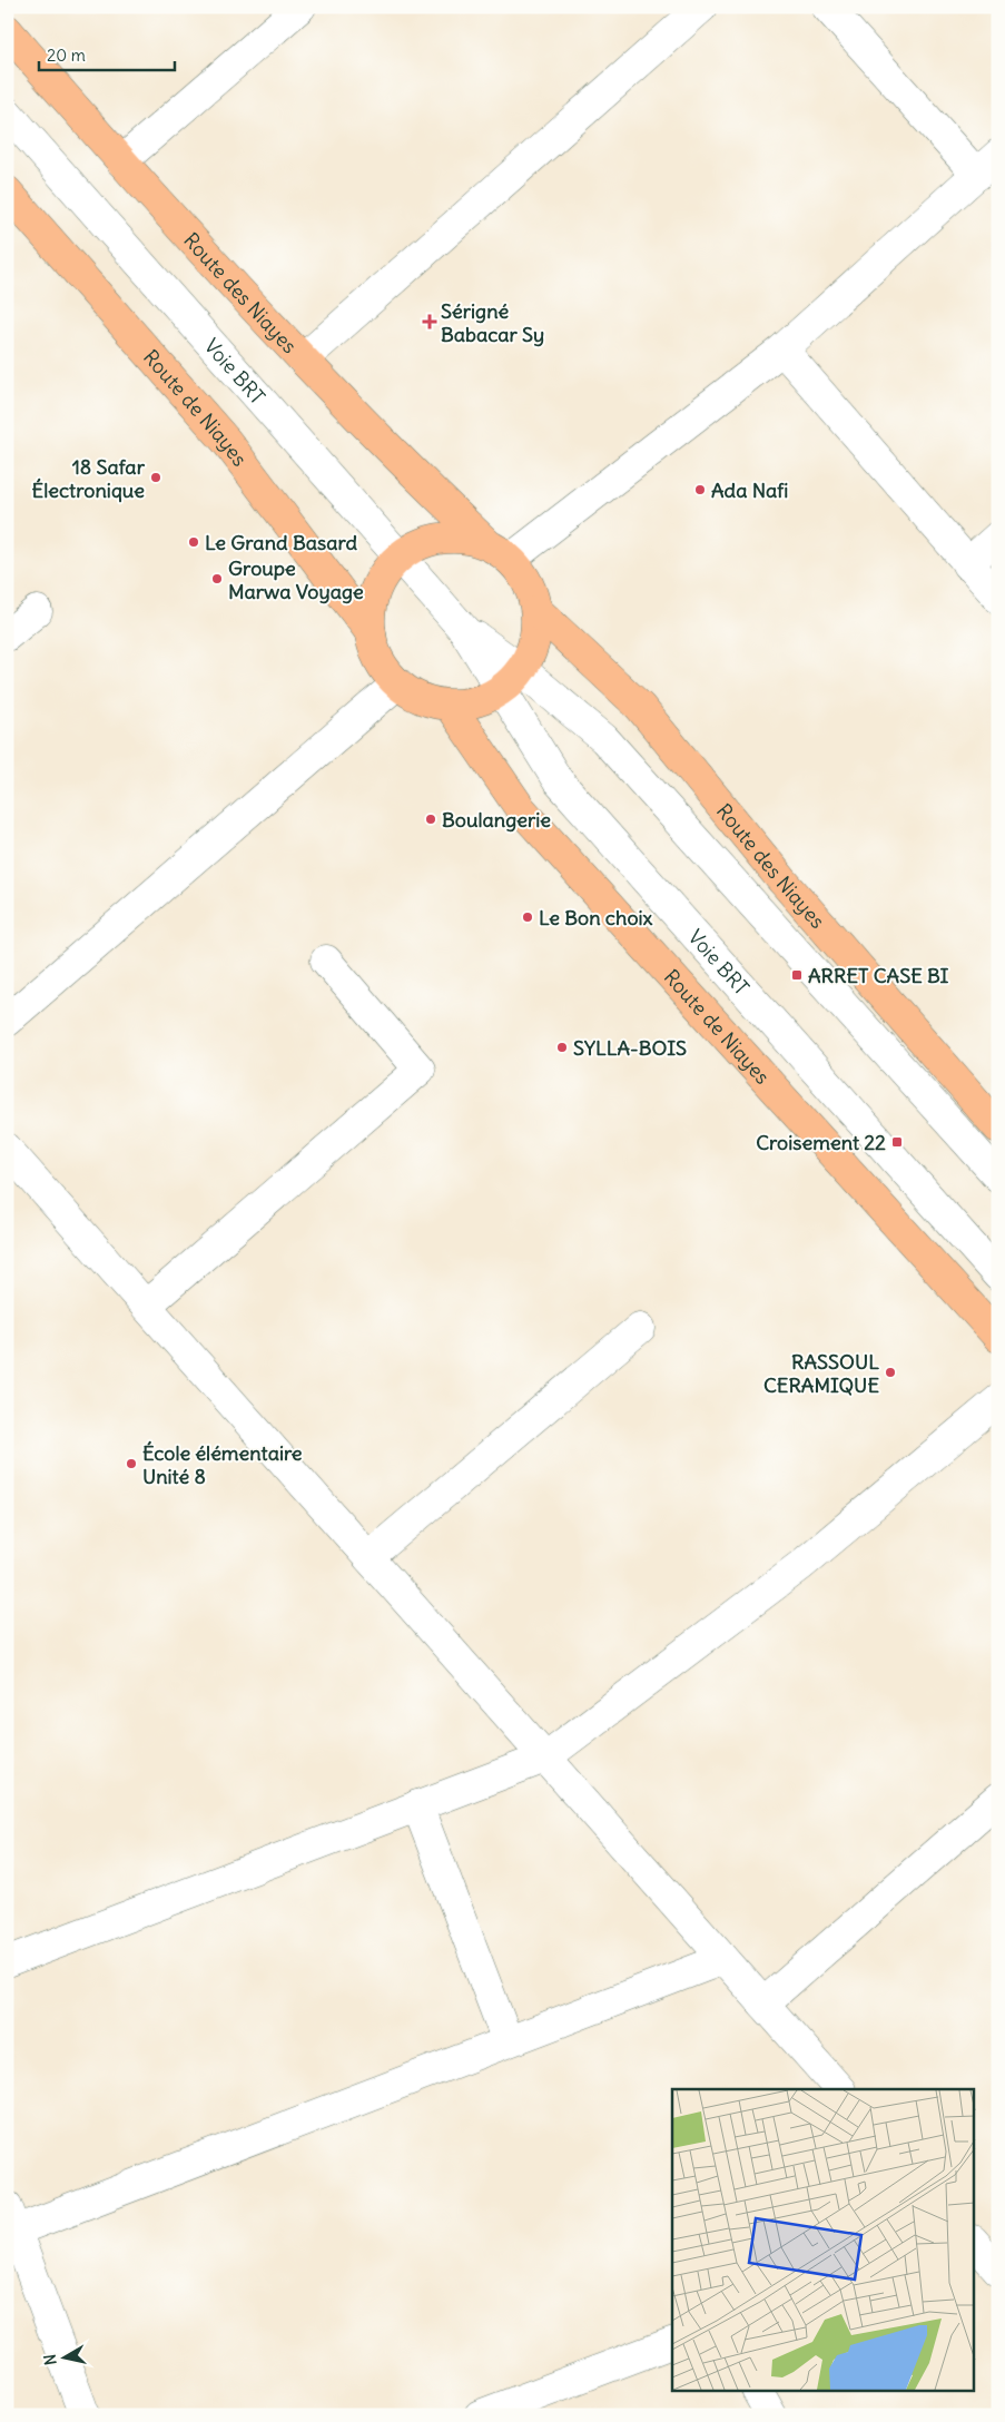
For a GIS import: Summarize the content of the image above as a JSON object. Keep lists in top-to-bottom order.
{
  "streets": {
    "main road": ["Route des Niayes", "Route de Niayes"],
    "street": ["Voie BRT"]
  },
  "crossings": [
    ["Voie BRT", "Route de Niayes"]
  ],
  "places": {
    "health": ["Sérigné Babacar Sy"],
    "other": [
      "18 Safar Électronique",
      "Ada Nafi",
      "Le Grand Basard",
      "Groupe Marwa Voyage",
      "Boulangerie",
      "Le Bon choix",
      "SYLLA-BOIS",
      "RASSOUL CERAMIQUE",
      "École élémentaire Unité 8"
    ],
    "transit": ["ARRET CASE BI", "Croisement 22"]
  },
  "scale_bar": "20 m",
  "north": "left"
}
